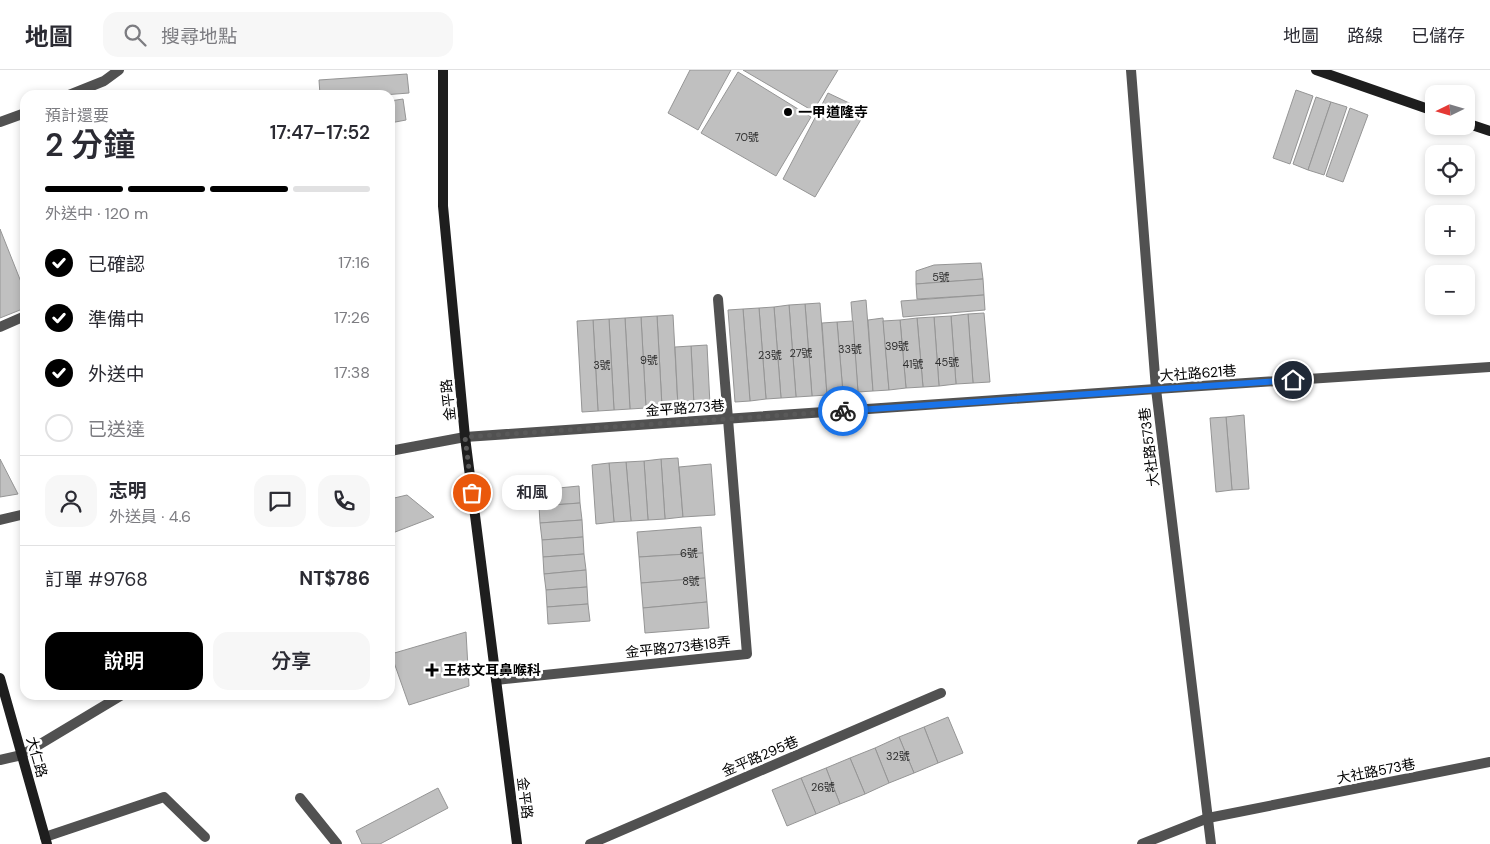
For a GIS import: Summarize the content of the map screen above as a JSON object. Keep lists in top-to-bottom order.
{
  "streets": {
    "street": [
      "大社路621巷",
      "金平路",
      "金平路273巷",
      "大社路573巷",
      "金平路273巷18弄",
      "金平路295巷",
      "大仁路"
    ]
  },
  "crossings": [
    ["大社路621巷", "金平路273巷"],
    ["大社路621巷", "大社路573巷"],
    ["金平路", "金平路273巷"],
    ["金平路", "金平路273巷18弄"],
    ["金平路273巷", "金平路273巷18弄"]
  ],
  "places": {
    "other": ["一甲道隆寺", "和風"],
    "health": ["王枝文耳鼻喉科"]
  },
  "house_numbers": [
    "70號",
    "5號",
    "39號",
    "33號",
    "27號",
    "23號",
    "9號",
    "45號",
    "41號",
    "3號",
    "6號",
    "8號",
    "32號",
    "26號"
  ],
  "north": "left",
  "page": {
    "header": "地圖",
    "search": "搜尋地點",
    "nav": ["地圖", "路線", "已儲存"],
    "map_buttons": ["+", "−"],
    "heading": ["2 分鐘", "預計還要", "17:47–17:52"],
    "panel": [
      "志明",
      "外送員 · 4.6",
      "訂單 #9768",
      "NT$786"
    ],
    "bar": "外送中 · 120 m",
    "list": [
      ["已確認", "17:16"],
      ["準備中", "17:26"],
      ["外送中", "17:38"],
      "已送達"
    ],
    "bubble": "和風",
    "buttons": ["說明", "分享"]
  }
}
